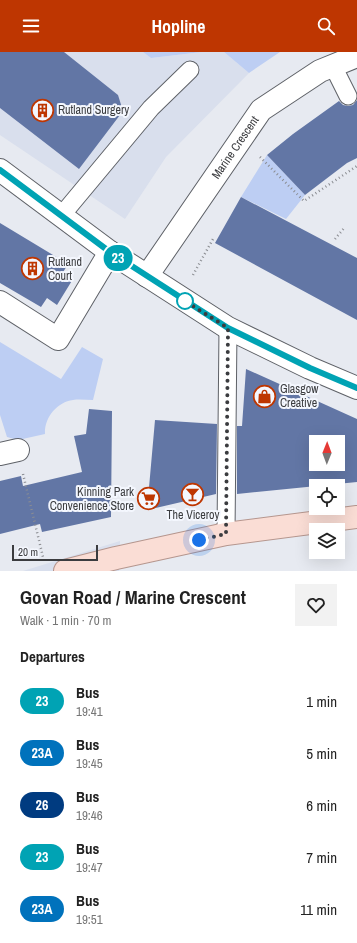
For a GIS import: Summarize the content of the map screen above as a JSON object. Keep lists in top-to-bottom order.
{
  "streets": {
    "street": ["Marine Crescent"]
  },
  "places": {
    "building": ["Rutland Surgery", "Rutland Court"],
    "shop": ["Glasgow Creative"],
    "bar": ["The Viceroy"],
    "supermarket": ["Kinning Park Convenience Store"]
  },
  "lines": ["bus line 23"],
  "scale_bar": "20 m",
  "north": "top",
  "page": {
    "header": "Hopline",
    "on_map": "23",
    "scale": "20 m",
    "heading": [
      ["Govan Road / Marine Crescent", "Walk · 1 min · 70 m"],
      "Departures"
    ],
    "list": [
      {
        "mark": "23",
        "name": "Bus",
        "note": "19:41",
        "value": "1 min"
      },
      {
        "mark": "23A",
        "name": "Bus",
        "note": "19:45",
        "value": "5 min"
      },
      {
        "mark": "26",
        "name": "Bus",
        "note": "19:46",
        "value": "6 min"
      },
      {
        "mark": "23",
        "name": "Bus",
        "note": "19:47",
        "value": "7 min"
      },
      {
        "mark": "23A",
        "name": "Bus",
        "note": "19:51",
        "value": "11 min"
      }
    ]
  }
}
